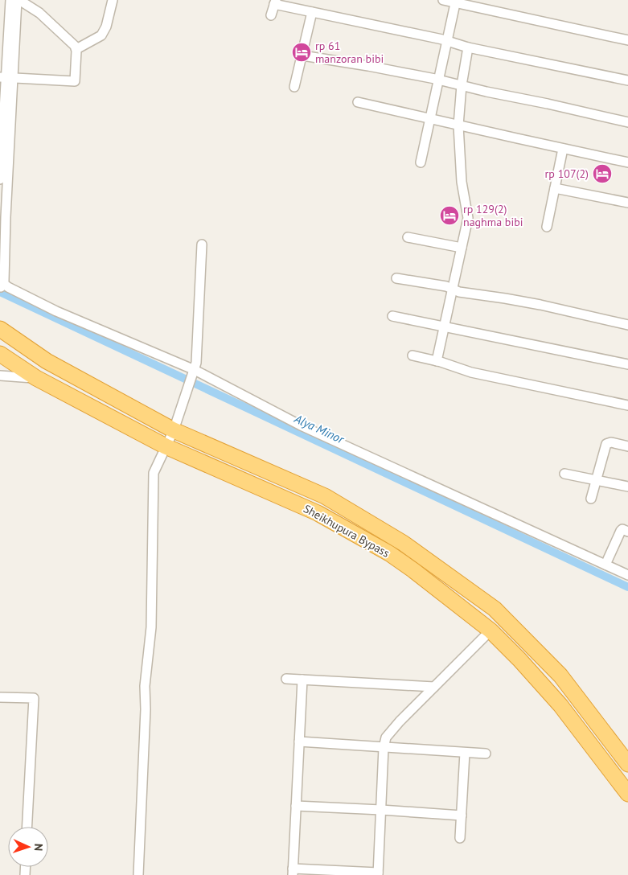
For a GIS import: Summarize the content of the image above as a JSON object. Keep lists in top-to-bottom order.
{
  "streets": {
    "highway": ["Sheikhupura Bypass"]
  },
  "water": ["Alya Minor"],
  "places": {
    "hotel": ["rp 61 manzoran bibi", "rp 107(2)", "rp 129(2) naghma bibi"]
  },
  "north": "right"
}
